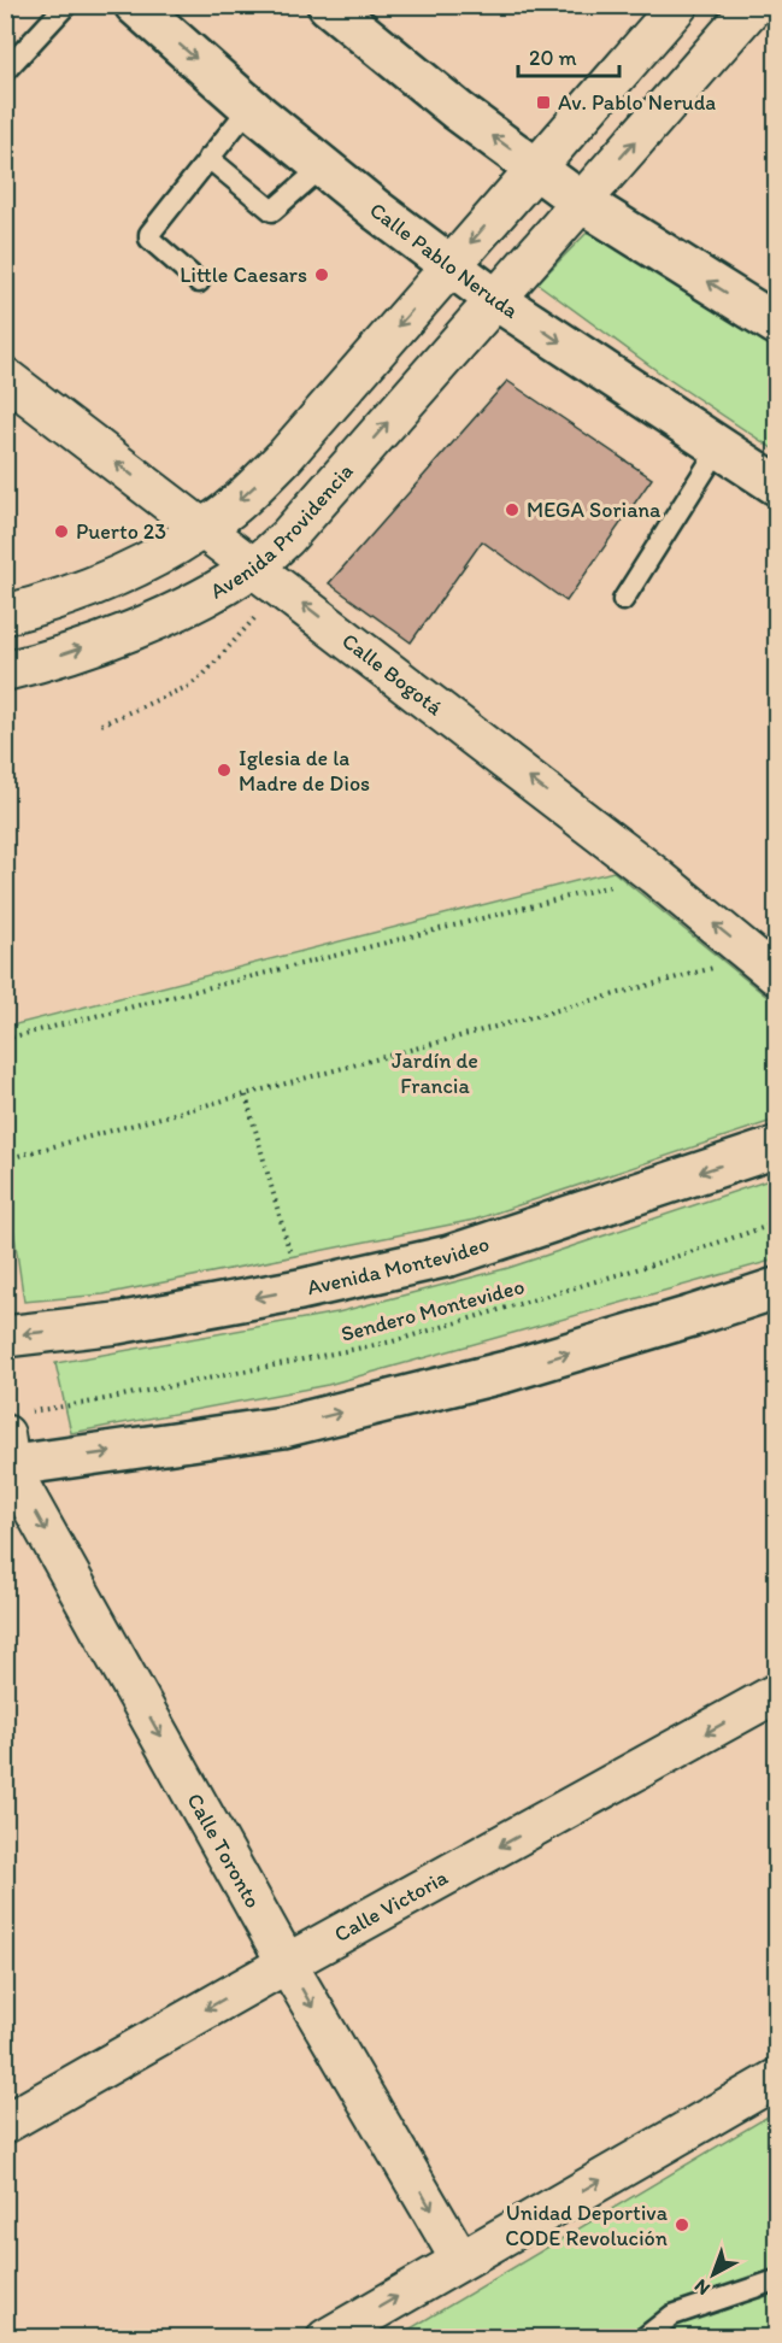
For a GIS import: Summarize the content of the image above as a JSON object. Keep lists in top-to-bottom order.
{
  "streets": {
    "street": [
      "Calle Pablo Neruda",
      "Avenida Providencia",
      "Calle Bogotá",
      "Avenida Montevideo",
      "Calle Toronto",
      "Calle Victoria"
    ],
    "path": ["Sendero Montevideo"]
  },
  "crossings": [
    ["Calle Pablo Neruda", "Avenida Providencia"],
    ["Avenida Providencia", "Calle Bogotá"],
    ["Sendero Montevideo", "Calle Toronto"],
    ["Calle Toronto", "Calle Victoria"]
  ],
  "one_way": ["Calle Bogotá", "Calle Toronto", "Calle Victoria"],
  "parks": ["Jardín de Francia"],
  "places": {
    "transit": ["Av. Pablo Neruda"],
    "other": [
      "Little Caesars",
      "MEGA Soriana",
      "Puerto 23",
      "Iglesia de la Madre de Dios",
      "Unidad Deportiva CODE Revolución"
    ]
  },
  "scale_bar": "20 m",
  "north": "bottom left"
}
